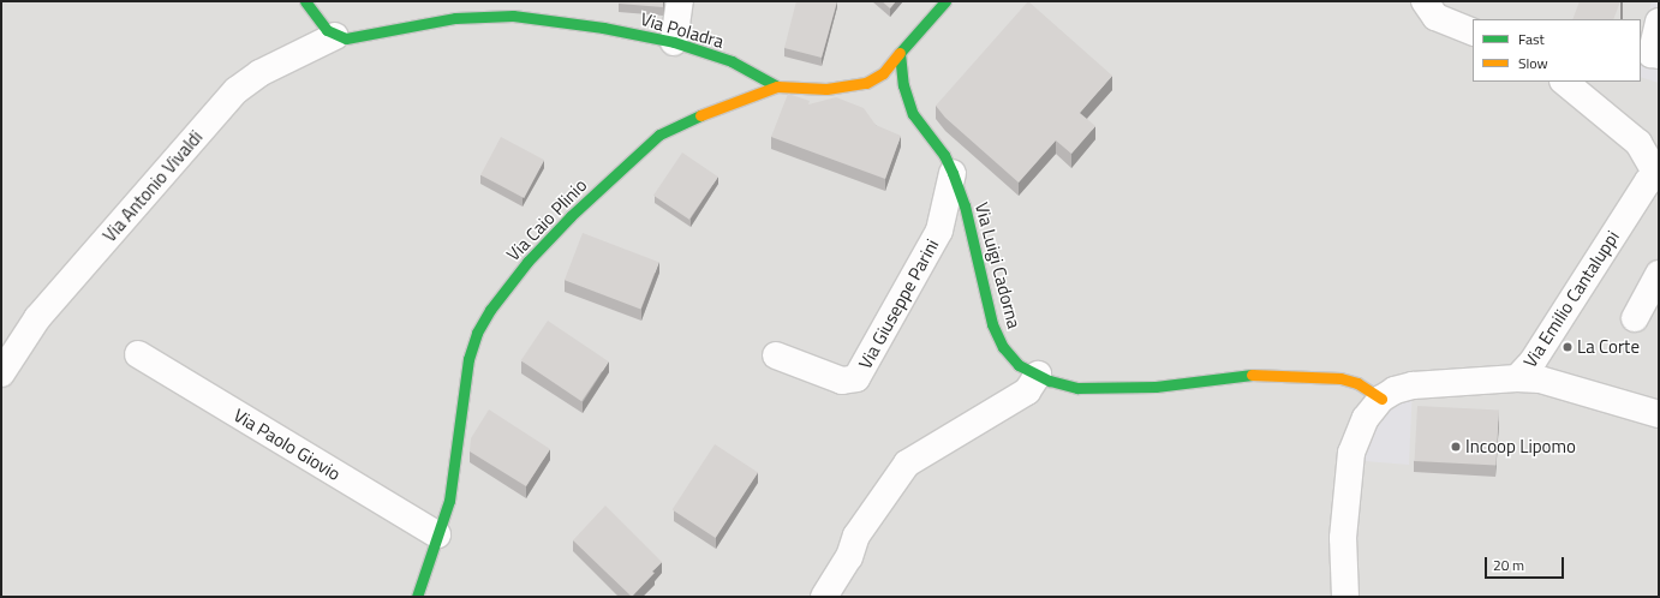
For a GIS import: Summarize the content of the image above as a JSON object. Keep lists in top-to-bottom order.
{
  "streets": {
    "street": [
      "Via Poladra",
      "Via Antonio Vivaldi",
      "Via Caio Plinio",
      "Via Luigi Cadorna",
      "Via Emilio Cantaluppi",
      "Via Giuseppe Parini",
      "Via Paolo Giovio"
    ]
  },
  "crossings": [
    ["Via Poladra", "Via Antonio Vivaldi"],
    ["Via Poladra", "Via Caio Plinio"],
    ["Via Caio Plinio", "Via Luigi Cadorna"],
    ["Via Caio Plinio", "Via Paolo Giovio"],
    ["Via Luigi Cadorna", "Via Emilio Cantaluppi"],
    ["Via Luigi Cadorna", "Via Giuseppe Parini"]
  ],
  "places": ["La Corte", "Incoop Lipomo"],
  "legend": ["Fast", "Slow"],
  "scale_bar": "20 m"
}
